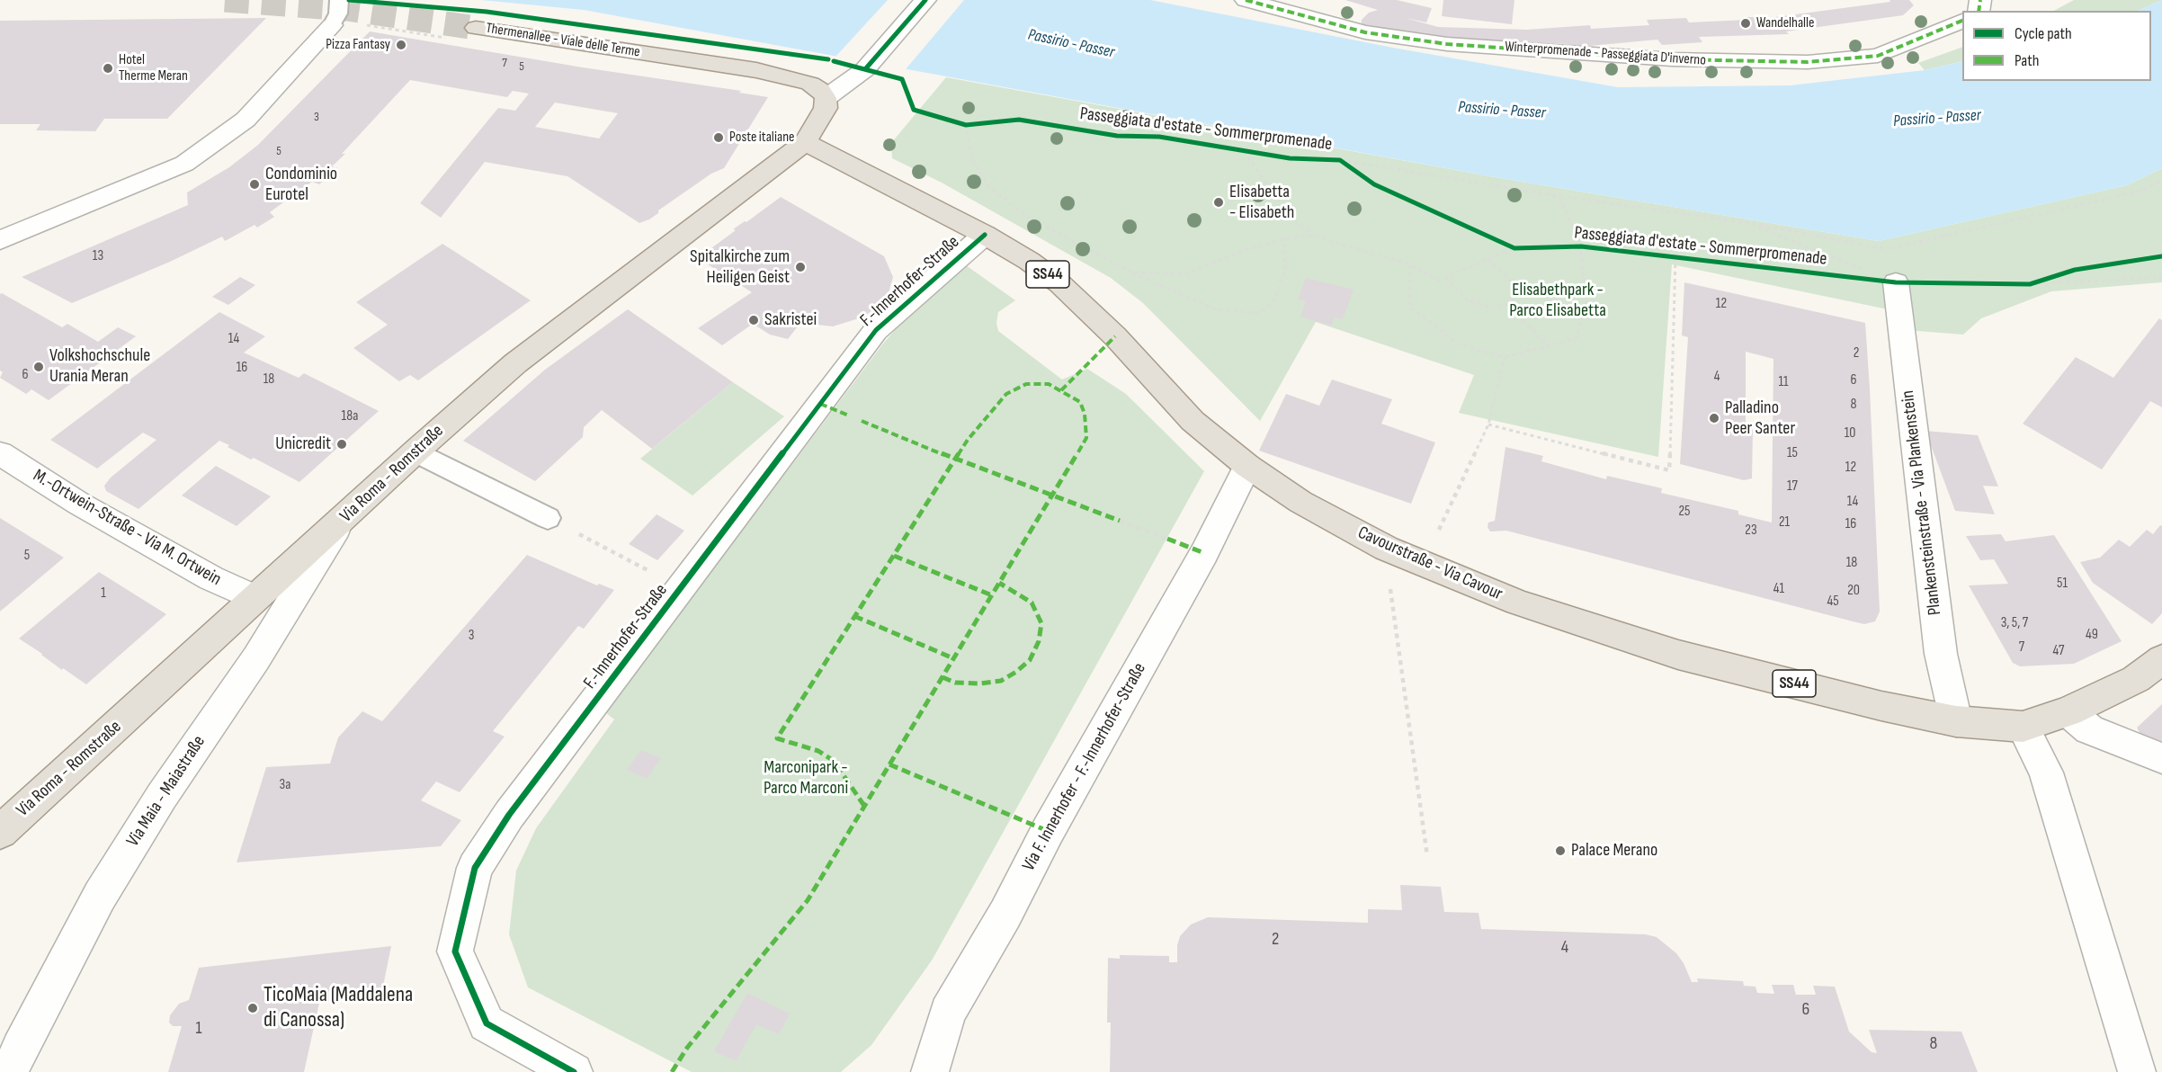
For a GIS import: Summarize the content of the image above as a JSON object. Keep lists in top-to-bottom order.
{
  "streets": {
    "main road": [
      "Thermenallee - Viale delle Terme",
      "SS44",
      "Via Roma - Romstraße",
      "Cavourstraße - Via Cavour"
    ],
    "street": [
      "Winterpromenade - Passeggiata D'inverno",
      "F.-Innerhofer-Straße",
      "Plankensteinstraße - Via Plankenstein",
      "M.-Ortwein-Straße - Via M. Ortwein",
      "Via F. Innerhofer - F.-Innerhofer-Straße",
      "Via Maia - Maiastraße"
    ],
    "cycle path": ["Passeggiata d'estate - Sommerpromenade"]
  },
  "crossings": [
    ["Thermenallee - Viale delle Terme", "Via Roma - Romstraße"],
    ["F.-Innerhofer-Straße", "Cavourstraße - Via Cavour"],
    ["Via Roma - Romstraße", "M.-Ortwein-Straße - Via M. Ortwein"],
    ["Via Roma - Romstraße", "Cavourstraße - Via Cavour"],
    ["Via Roma - Romstraße", "Via Maia - Maiastraße"],
    ["Plankensteinstraße - Via Plankenstein", "Cavourstraße - Via Cavour"],
    ["Cavourstraße - Via Cavour", "Via F. Innerhofer - F.-Innerhofer-Straße"]
  ],
  "water": ["Passirio - Passer"],
  "parks": ["Elisabethpark - Parco Elisabetta", "Marconipark - Parco Marconi"],
  "places": [
    "Wandelhalle",
    "Pizza Fantasy",
    "Hotel Therme Meran",
    "Poste italiane",
    "Condominio Eurotel",
    "Elisabetta - Elisabeth",
    "Spitalkirche zum Heiligen Geist",
    "Sakristei",
    "Volkshochschule Urania Meran",
    "Palladino Peer Santer",
    "Unicredit",
    "Palace Merano",
    "TicoMaia (Maddalena di Canossa)"
  ],
  "house_numbers": [
    "7",
    "5",
    "3",
    "5",
    "13",
    "12",
    "14",
    "2",
    "16",
    "6",
    "4",
    "18",
    "6",
    "11",
    "8",
    "18a",
    "10",
    "15",
    "12",
    "17",
    "14",
    "25",
    "21",
    "16",
    "23",
    "5",
    "18",
    "51",
    "41",
    "20",
    "1",
    "45",
    "3, 5, 7",
    "49",
    "3",
    "7",
    "47",
    "3a",
    "2",
    "4",
    "6",
    "1",
    "8"
  ],
  "legend": ["Cycle path", "Path"]
}
